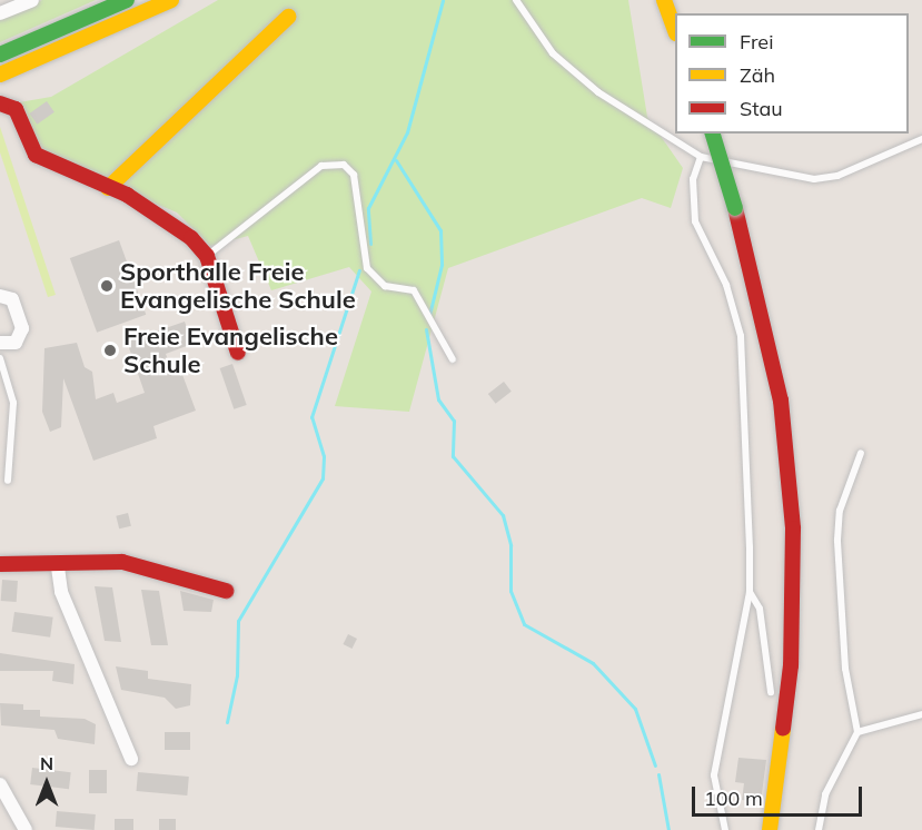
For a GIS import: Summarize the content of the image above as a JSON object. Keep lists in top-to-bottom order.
{
  "places": ["Sporthalle Freie Evangelische Schule", "Freie Evangelische Schule"],
  "legend": ["Frei", "Zäh", "Stau"],
  "scale_bar": "100 m",
  "north": "top"
}
